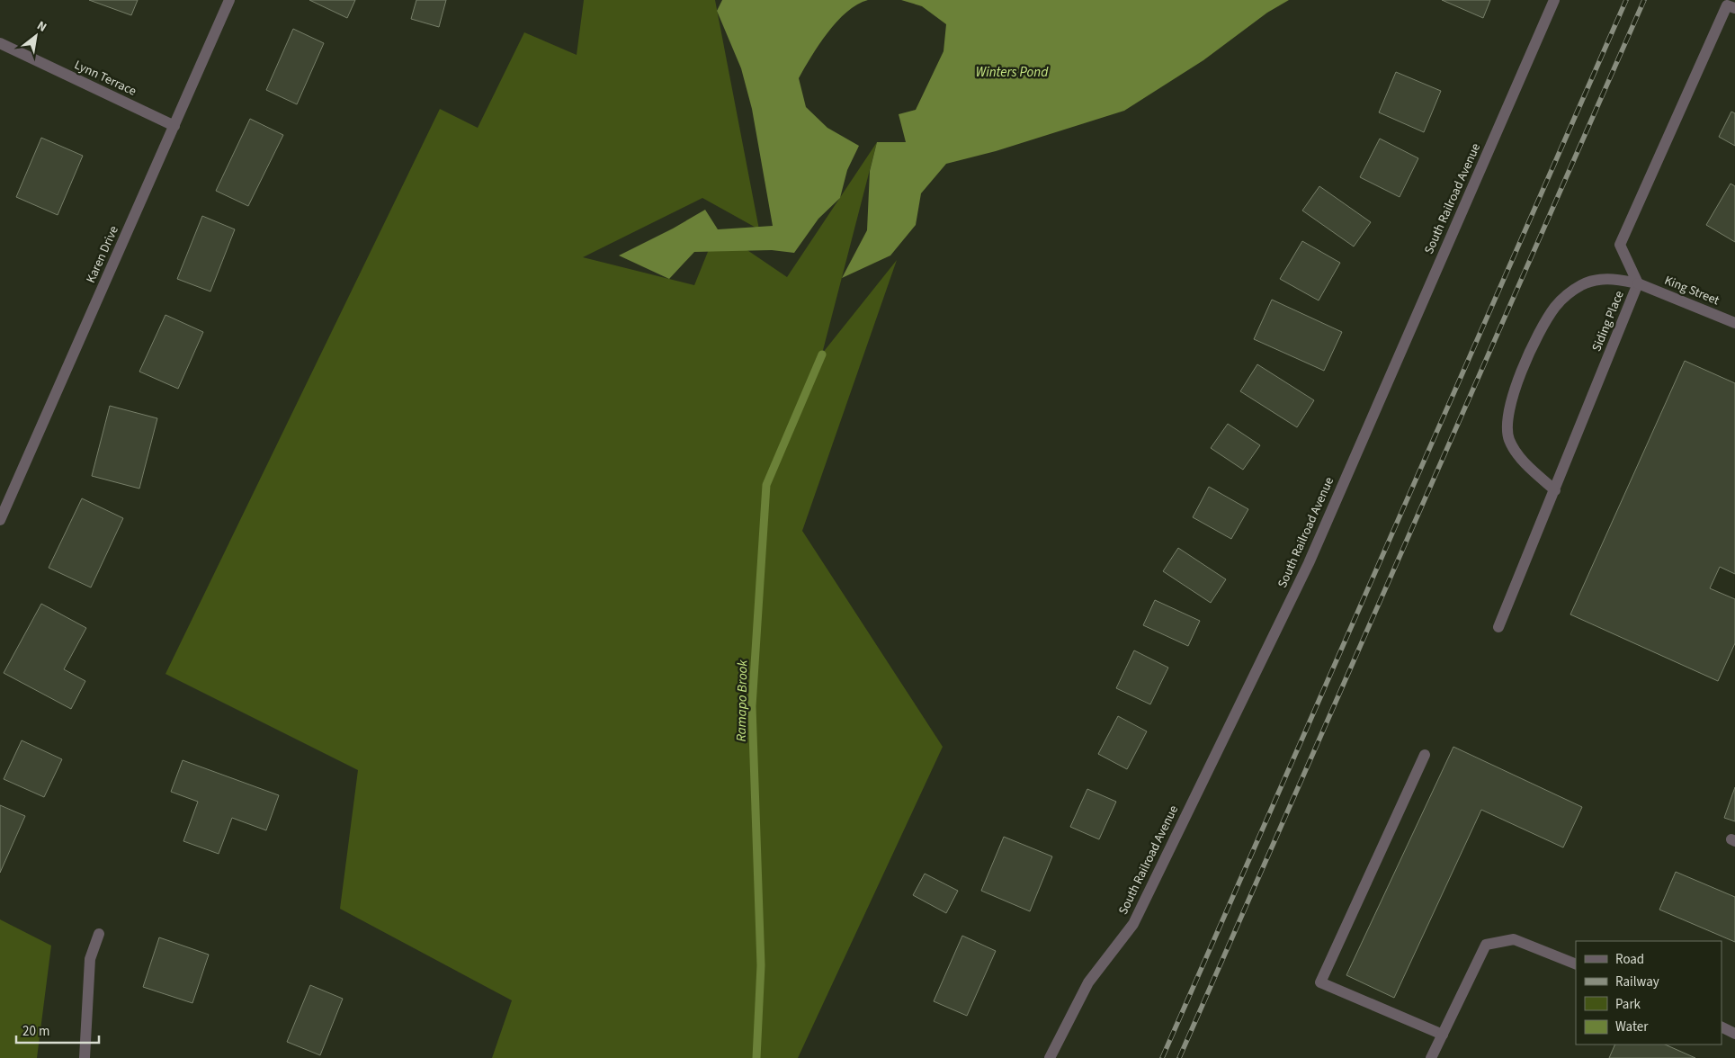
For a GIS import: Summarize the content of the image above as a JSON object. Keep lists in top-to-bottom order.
{
  "streets": {
    "street": [
      "Lynn Terrace",
      "South Railroad Avenue",
      "Karen Drive",
      "King Street",
      "Siding Place"
    ]
  },
  "crossings": [
    ["Lynn Terrace", "Karen Drive"],
    ["King Street", "Siding Place"]
  ],
  "water": ["Winters Pond", "Ramapo Brook"],
  "legend": [
    "Road",
    "Railway",
    "Park",
    "Water"
  ],
  "scale_bar": "20 m",
  "north": "top right"
}
